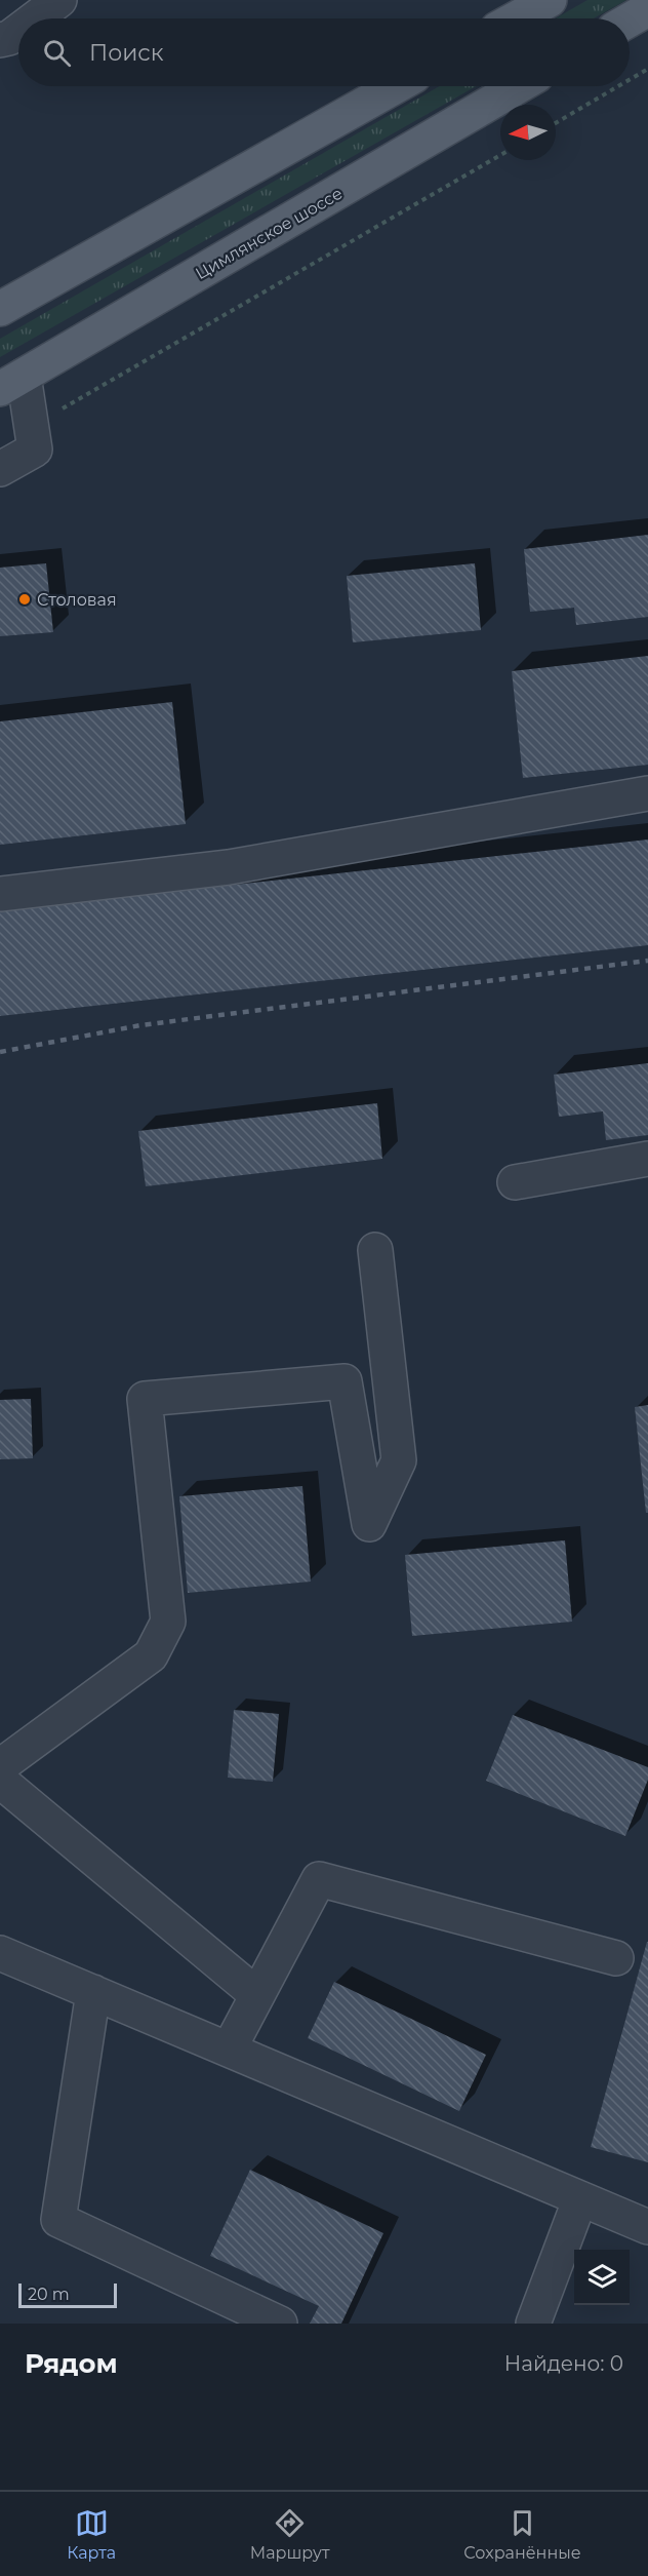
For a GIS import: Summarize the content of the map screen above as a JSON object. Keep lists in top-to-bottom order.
{
  "streets": {
    "main road": ["Цимлянское шоссе"]
  },
  "places": ["Столовая"],
  "scale_bar": "20 m",
  "north": "left",
  "page": {
    "search": "Поиск",
    "scale": "20 m",
    "heading": ["Рядом", "Найдено: 0"],
    "nav": ["Карта", "Маршрут", "Сохранённые"]
  }
}
